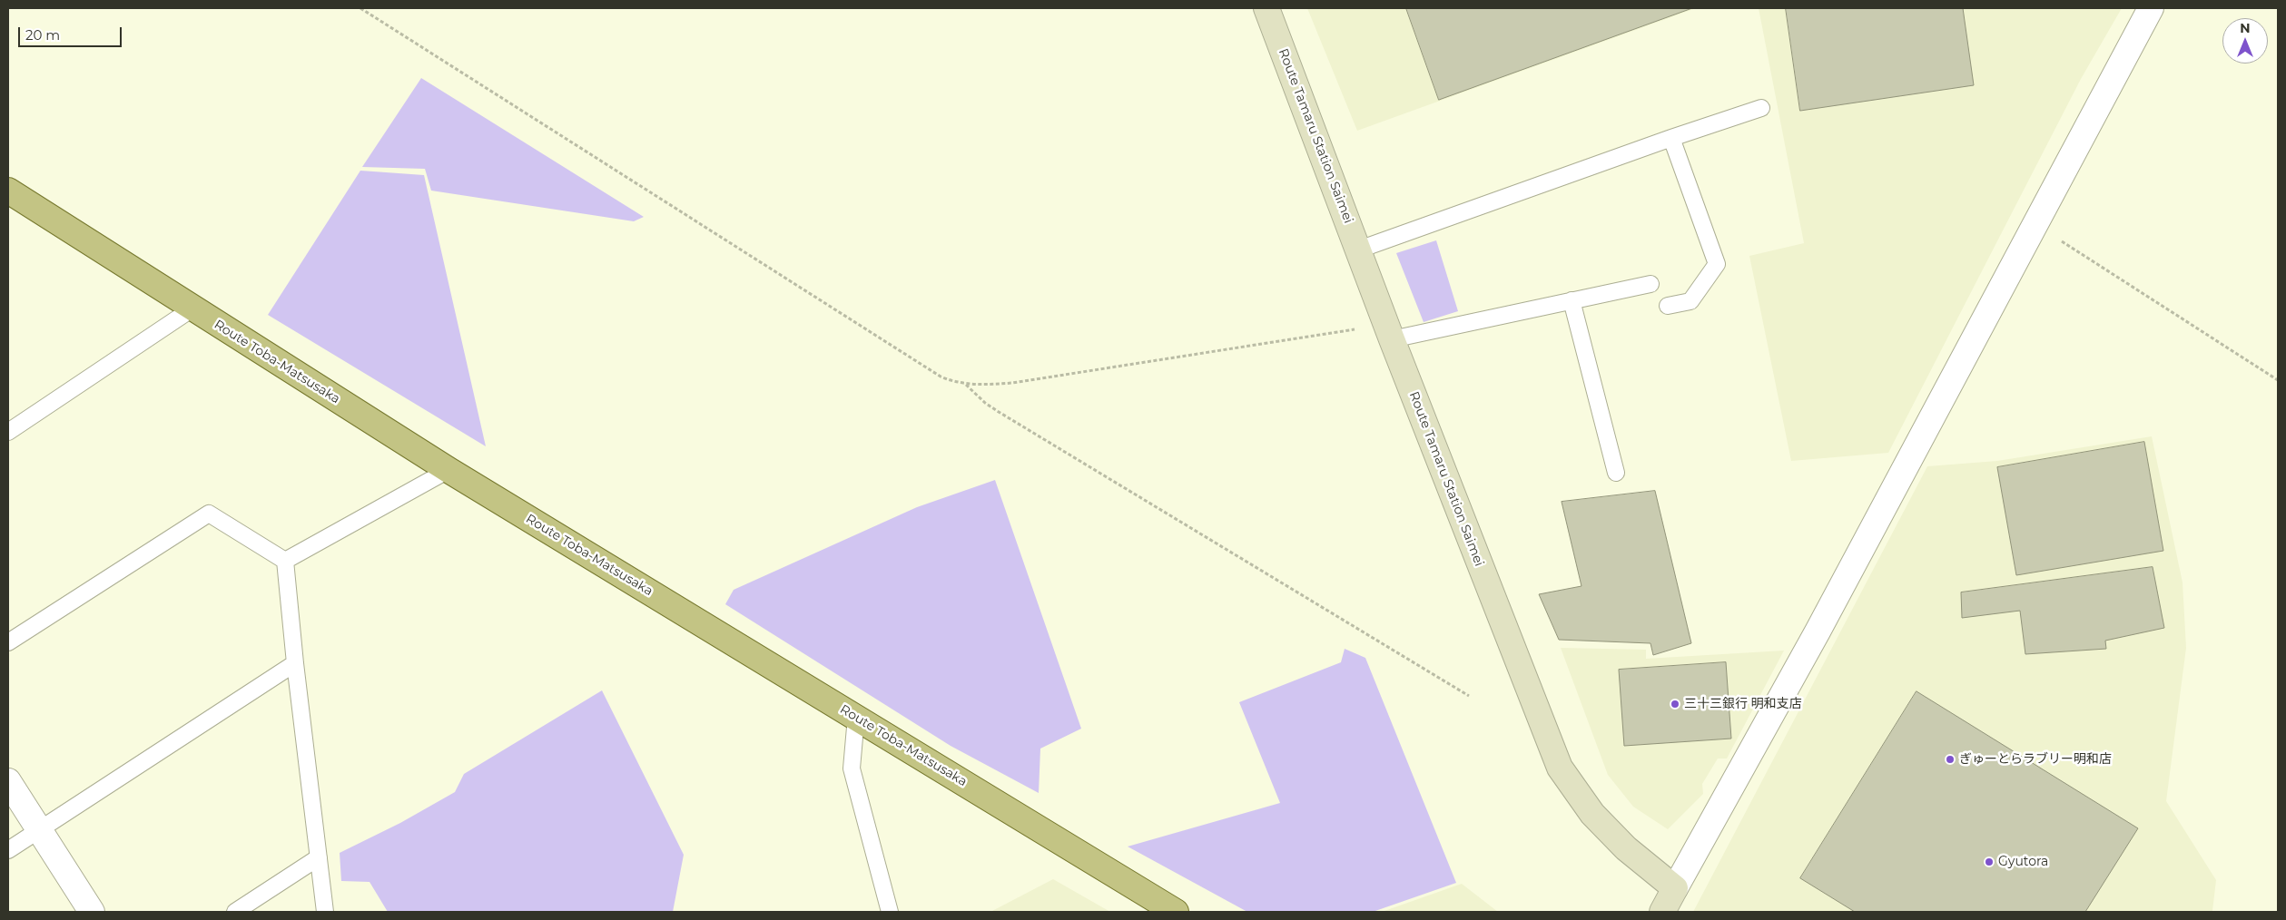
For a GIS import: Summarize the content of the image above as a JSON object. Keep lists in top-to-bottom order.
{
  "streets": {
    "main road": ["Route Tamaru Station Saimei", "Route Toba-Matsusaka"]
  },
  "places": ["三十三銀行 明和支店", "ぎゅーとらラブリー明和店", "Gyutora"],
  "scale_bar": "20 m",
  "north": "top"
}
